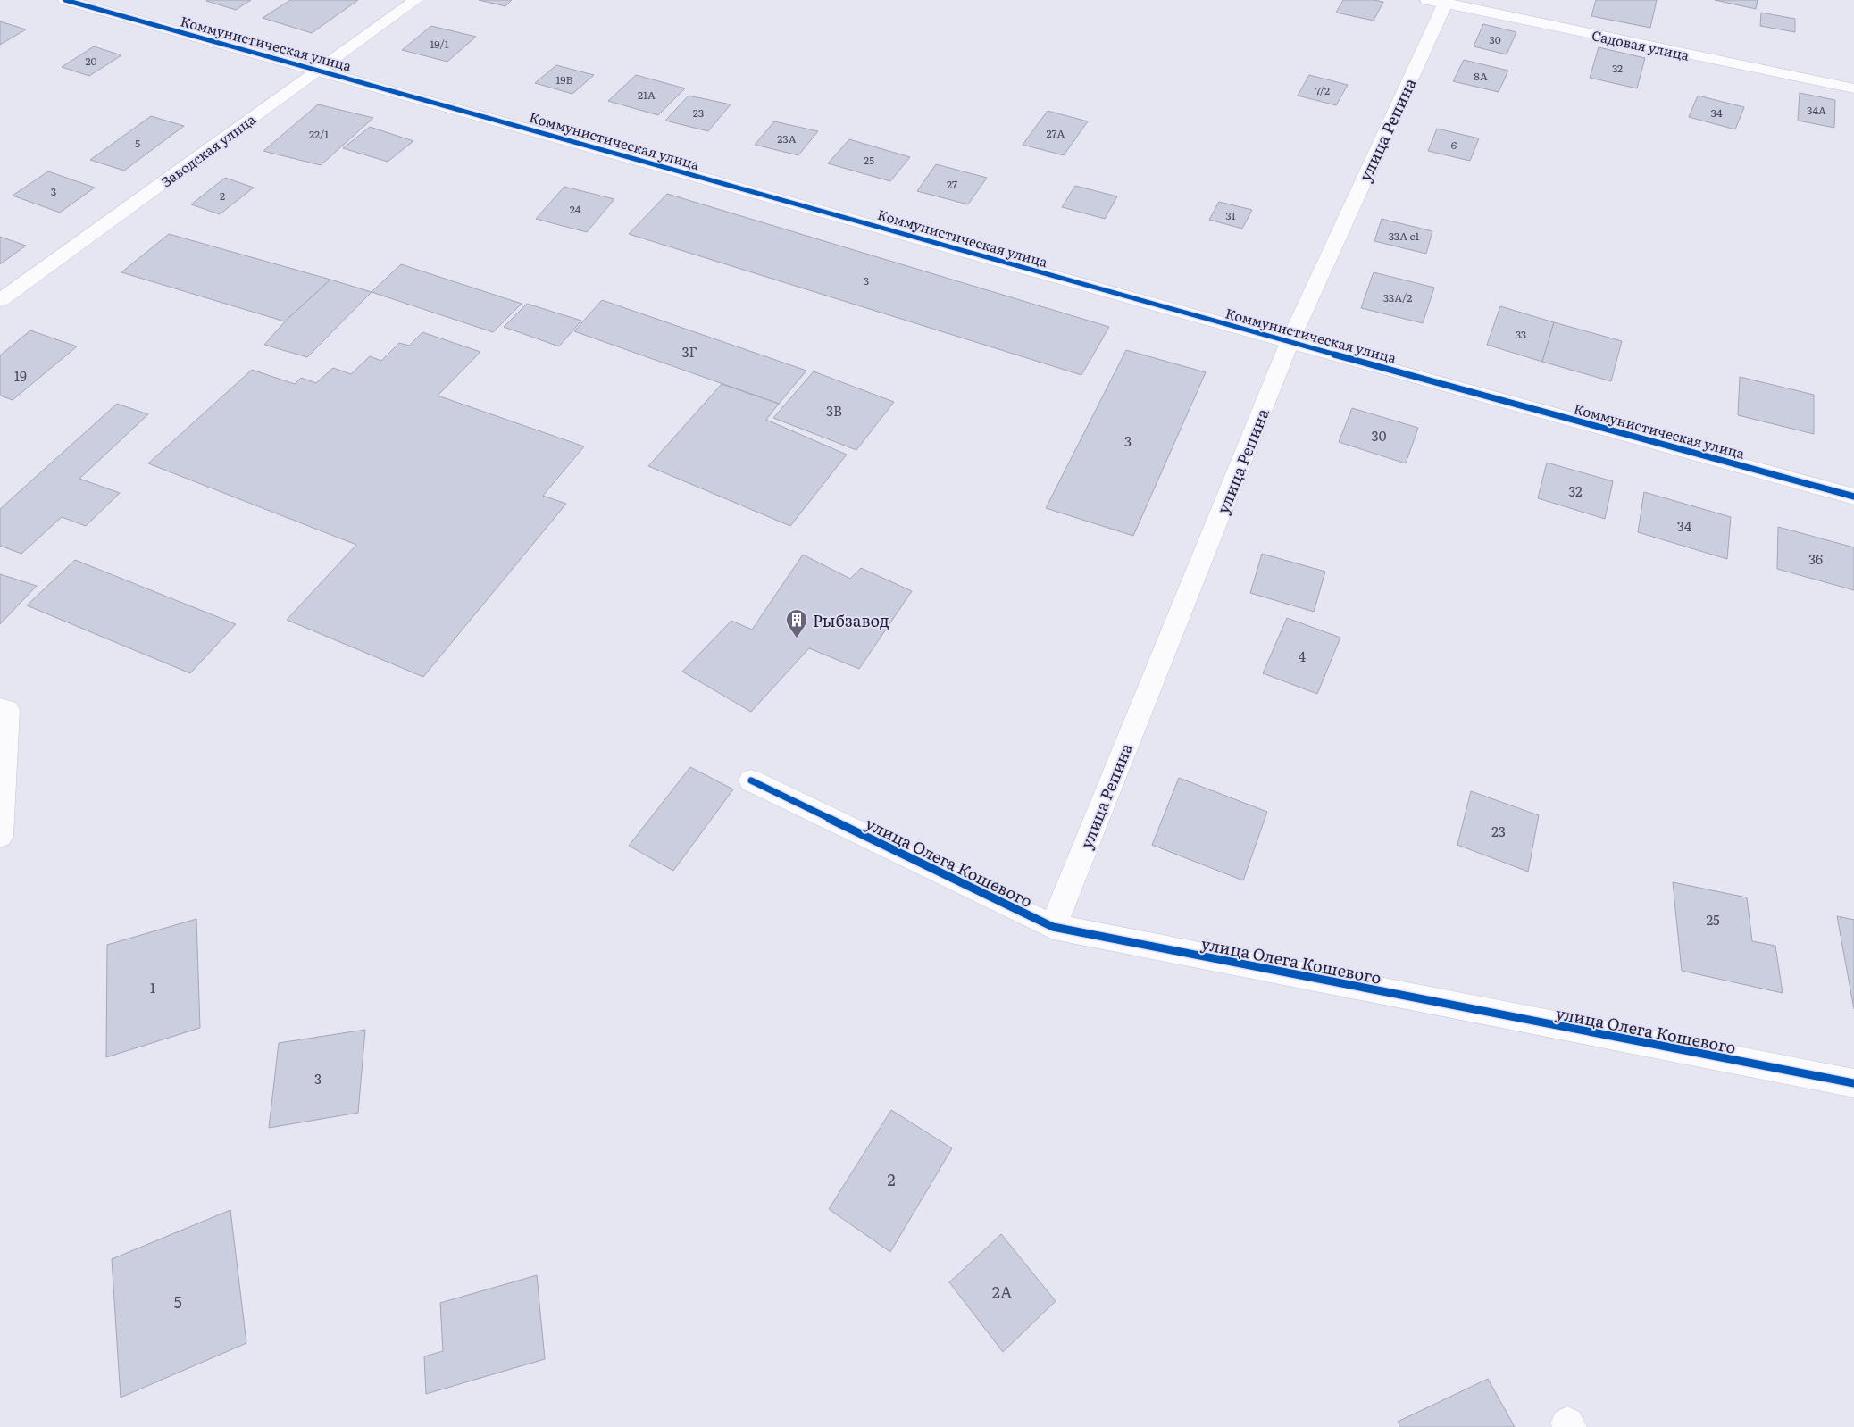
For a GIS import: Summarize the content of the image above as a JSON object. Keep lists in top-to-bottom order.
{
  "streets": {
    "street": [
      "Коммунистическая улица",
      "Садовая улица",
      "улица Репина",
      "Заводская улица",
      "улица Олега Кошевого"
    ]
  },
  "crossings": [
    ["Коммунистическая улица", "улица Репина"],
    ["Коммунистическая улица", "Заводская улица"],
    ["Садовая улица", "улица Репина"],
    ["улица Репина", "улица Олега Кошевого"]
  ],
  "places": {
    "building": ["Рыбзавод"]
  },
  "house_numbers": [
    "30",
    "19/1",
    "20",
    "32",
    "8А",
    "19В",
    "7/2",
    "21А",
    "34А",
    "23",
    "34",
    "27А",
    "22/1",
    "23А",
    "5",
    "6",
    "25",
    "27",
    "3",
    "2",
    "24",
    "31",
    "33А с1",
    "3",
    "33А/2",
    "33",
    "3Г",
    "19",
    "3В",
    "30",
    "3",
    "32",
    "34",
    "36",
    "4",
    "23",
    "25",
    "1",
    "3",
    "2",
    "2А",
    "5"
  ]
}
